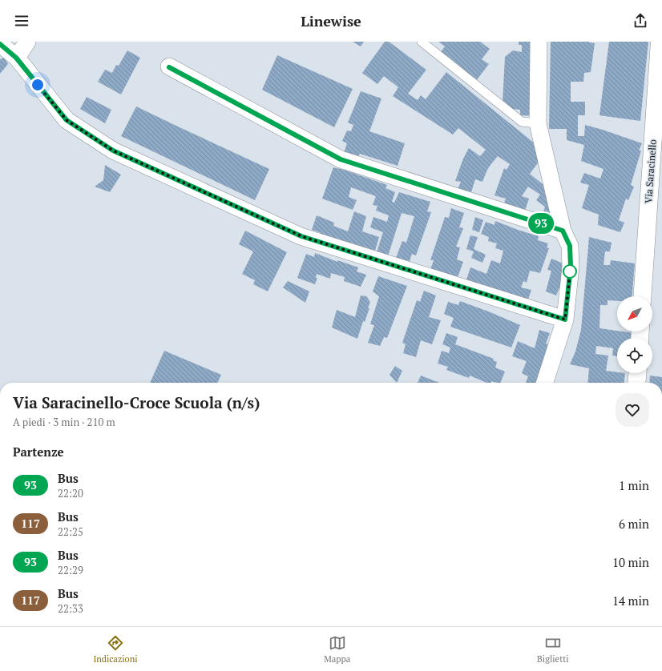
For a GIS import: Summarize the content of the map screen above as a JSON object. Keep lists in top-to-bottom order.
{
  "streets": {
    "street": ["Via Saracinello"]
  },
  "lines": ["bus line 93"],
  "north": "bottom left",
  "page": {
    "header": "Linewise",
    "on_map": "93",
    "heading": [
      ["Via Saracinello-Croce Scuola (n/s)", "A piedi · 3 min · 210 m"],
      "Partenze"
    ],
    "list": [
      {
        "mark": "93",
        "name": "Bus",
        "note": "22:20",
        "value": "1 min"
      },
      {
        "mark": "117",
        "name": "Bus",
        "note": "22:25",
        "value": "6 min"
      },
      {
        "mark": "93",
        "name": "Bus",
        "note": "22:29",
        "value": "10 min"
      },
      {
        "mark": "117",
        "name": "Bus",
        "note": "22:33",
        "value": "14 min"
      }
    ],
    "tabs": ["Indicazioni", "Mappa", "Biglietti"]
  }
}
